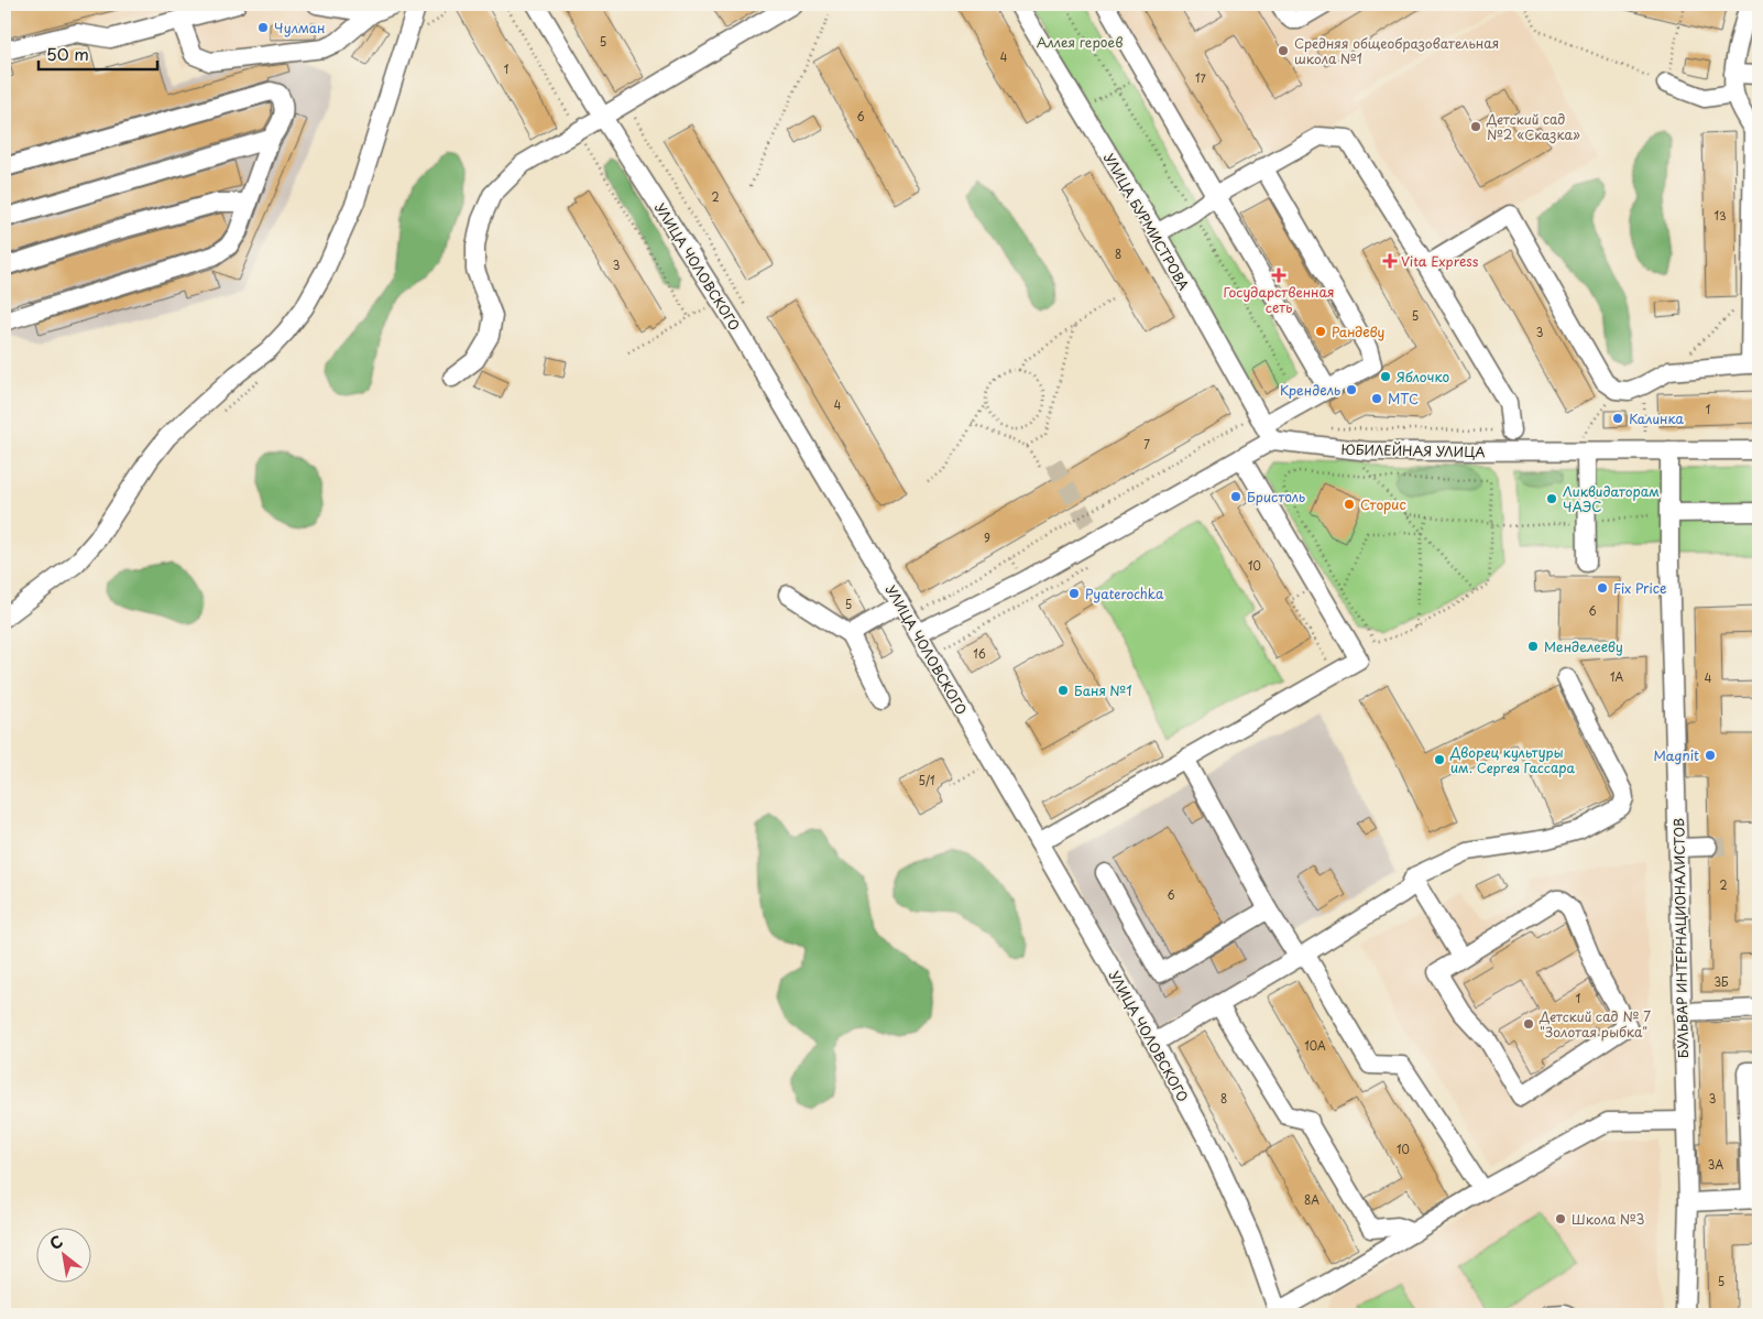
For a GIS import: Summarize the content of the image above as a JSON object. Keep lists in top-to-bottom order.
{
  "streets": {
    "street": [
      "УЛИЦА БУРМИСТРОВА",
      "УЛИЦА ЧОЛОВСКОГО",
      "ЮБИЛЕЙНАЯ УЛИЦА",
      "БУЛЬВАР ИНТЕРНАЦИОНАЛИСТОВ"
    ]
  },
  "crossings": [
    ["УЛИЦА БУРМИСТРОВА", "ЮБИЛЕЙНАЯ УЛИЦА"],
    ["ЮБИЛЕЙНАЯ УЛИЦА", "БУЛЬВАР ИНТЕРНАЦИОНАЛИСТОВ"]
  ],
  "parks": ["Аллея героев"],
  "places": {
    "other": [
      "Чулман",
      "Средняя общеобразовательная школа №1",
      "Детский сад №2 «Сказка»",
      "Рандеву",
      "Яблочко",
      "Крендель",
      "МТС",
      "Калинка",
      "Бристоль",
      "Ликвидаторам ЧАЭС",
      "Сторис",
      "Fix Price",
      "Pyaterochka",
      "Менделееву",
      "Баня №1",
      "Magnit",
      "Дворец культуры им. Сергея Гассара",
      "Детский сад № 7 \"Золотая рыбка\"",
      "Школа №3"
    ],
    "health": ["Vita Express", "Государственная сеть"]
  },
  "house_numbers": [
    "5",
    "4",
    "1",
    "17",
    "6",
    "2",
    "13",
    "8",
    "3",
    "5",
    "3",
    "4",
    "1",
    "7",
    "9",
    "10",
    "5",
    "6",
    "16",
    "1А",
    "4",
    "5/1",
    "2",
    "6",
    "3Б",
    "1",
    "10А",
    "8",
    "3",
    "10",
    "3А",
    "8А",
    "5"
  ],
  "scale_bar": "50 m",
  "north": "top left"
}
